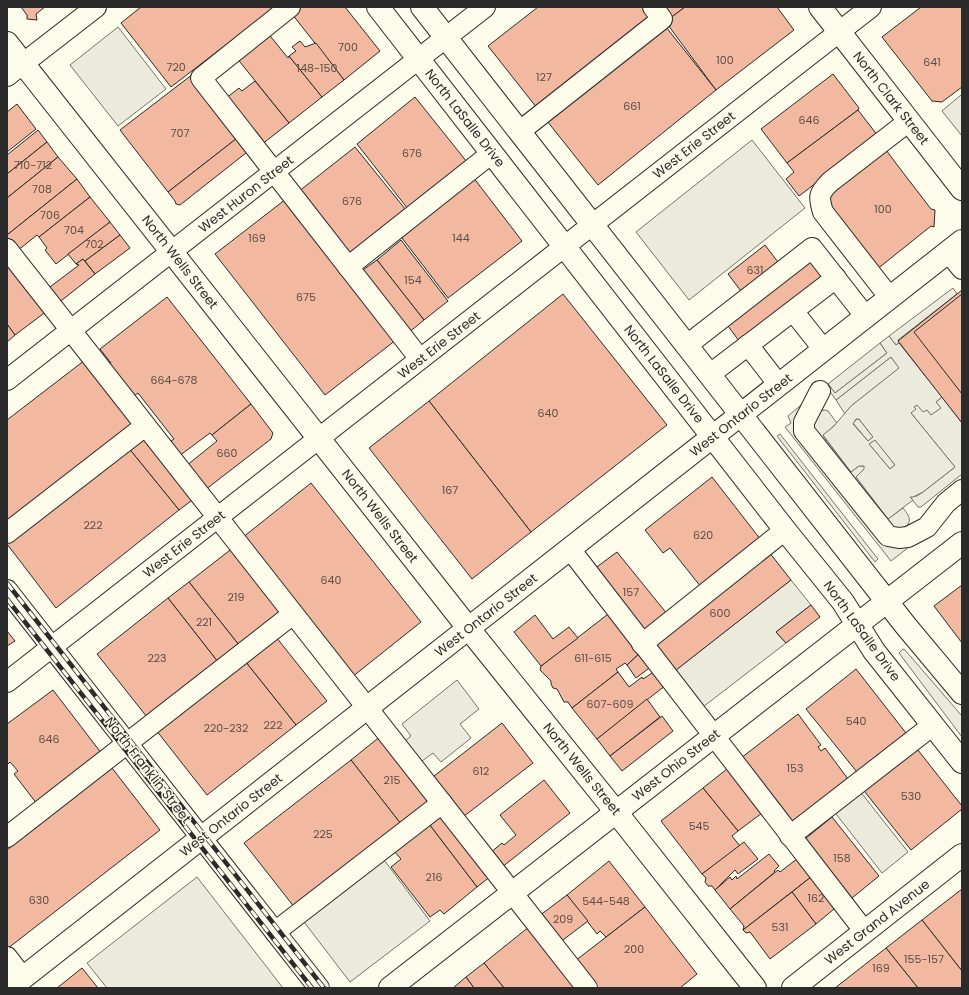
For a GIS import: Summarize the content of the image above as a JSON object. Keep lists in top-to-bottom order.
{
  "streets": {
    "main road": [
      "North Clark Street",
      "North LaSalle Drive",
      "North Wells Street",
      "West Ontario Street",
      "West Ohio Street",
      "West Grand Avenue"
    ],
    "street": ["West Erie Street", "West Huron Street", "North Franklin Street"]
  },
  "crossings": [
    ["North Clark Street", "West Erie Street"],
    ["North LaSalle Drive", "West Erie Street"],
    ["North LaSalle Drive", "West Huron Street"],
    ["North LaSalle Drive", "West Ontario Street"],
    ["North LaSalle Drive", "West Ohio Street"],
    ["West Erie Street", "North Wells Street"],
    ["West Erie Street", "North Franklin Street"],
    ["West Huron Street", "North Wells Street"],
    ["North Wells Street", "West Ontario Street"],
    ["North Wells Street", "West Ohio Street"],
    ["West Ontario Street", "North Franklin Street"]
  ],
  "house_numbers": [
    "700",
    "100",
    "641",
    "720",
    "148-150",
    "127",
    "661",
    "646",
    "707",
    "676",
    "710-712",
    "708",
    "676",
    "100",
    "706",
    "704",
    "169",
    "144",
    "702",
    "631",
    "154",
    "675",
    "664-678",
    "640",
    "660",
    "167",
    "222",
    "620",
    "640",
    "157",
    "219",
    "600",
    "221",
    "223",
    "611-615",
    "607-609",
    "540",
    "222",
    "220-232",
    "646",
    "153",
    "612",
    "215",
    "530",
    "545",
    "225",
    "158",
    "216",
    "162",
    "630",
    "544-548",
    "209",
    "531",
    "200",
    "155-157",
    "169"
  ]
}
